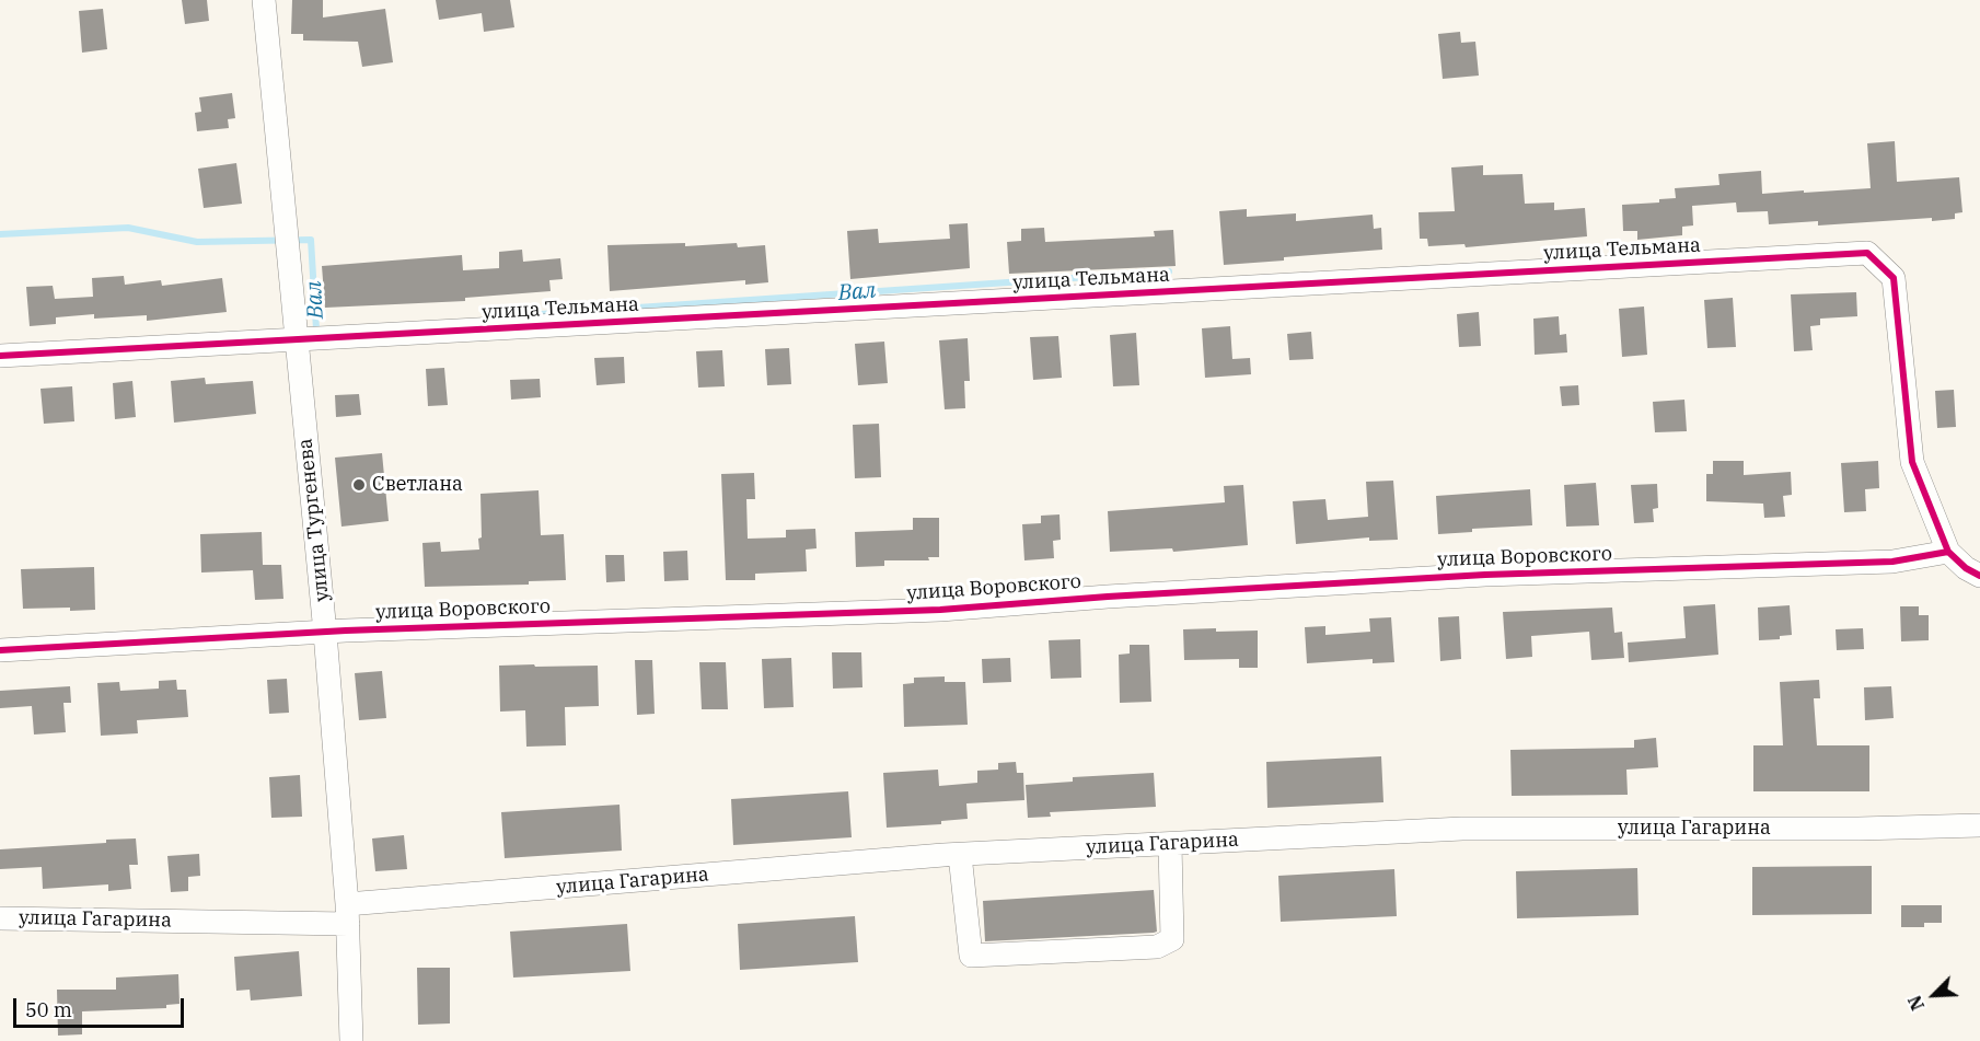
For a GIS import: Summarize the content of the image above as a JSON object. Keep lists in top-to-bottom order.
{
  "streets": {
    "street": [
      "улица Тельмана",
      "улица Тургенева",
      "улица Воровского",
      "улица Гагарина"
    ]
  },
  "crossings": [
    ["улица Тельмана", "улица Тургенева"],
    ["улица Тельмана", "улица Воровского"],
    ["улица Тургенева", "улица Воровского"],
    ["улица Тургенева", "улица Гагарина"]
  ],
  "water": ["Вал"],
  "places": ["Светлана"],
  "scale_bar": "50 m",
  "north": "bottom left"
}
